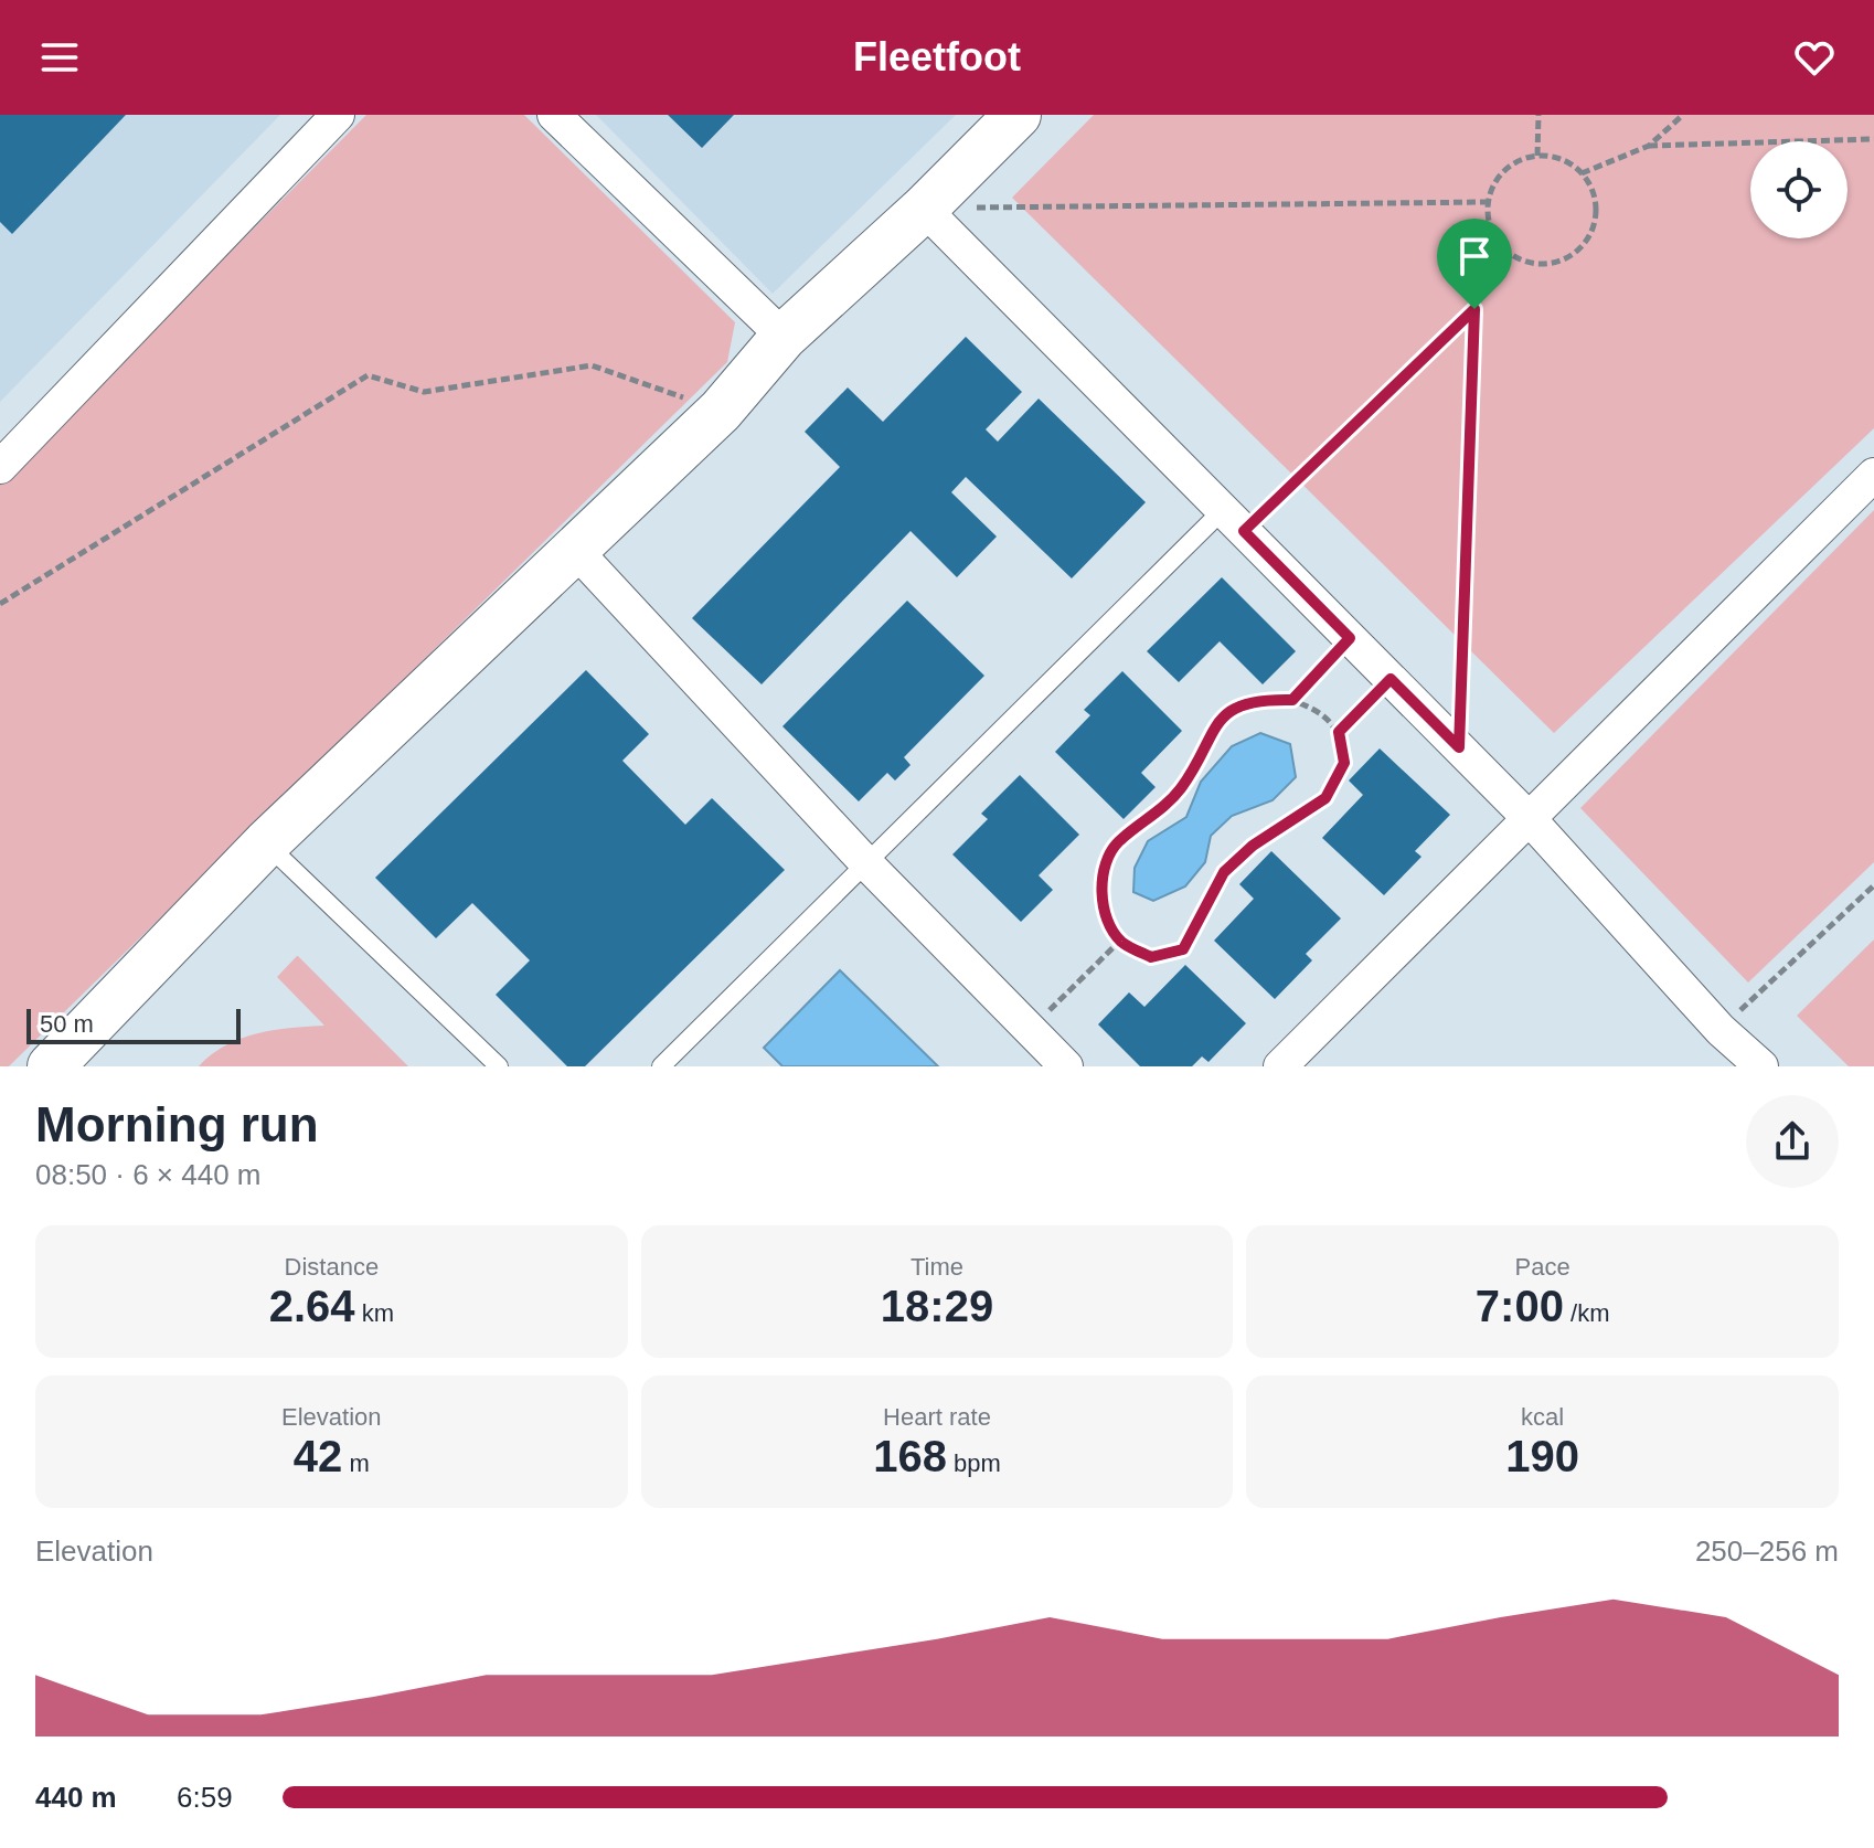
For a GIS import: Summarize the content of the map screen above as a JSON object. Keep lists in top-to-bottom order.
{
  "scale_bar": "50 m",
  "page": {
    "header": "Fleetfoot",
    "scale": "50 m",
    "heading": ["Morning run", "08:50 · 6 × 440 m"],
    "stats": [
      ["Distance", "2.64 km"],
      ["Time", "18:29"],
      ["Pace", "7:00 /km"],
      ["Elevation", "42 m"],
      ["Heart rate", "168 bpm"],
      ["kcal", "190"]
    ],
    "chart": ["Elevation", "250–256 m"],
    "list": [
      {
        "name": "440 m",
        "note": "6:59"
      }
    ]
  }
}
